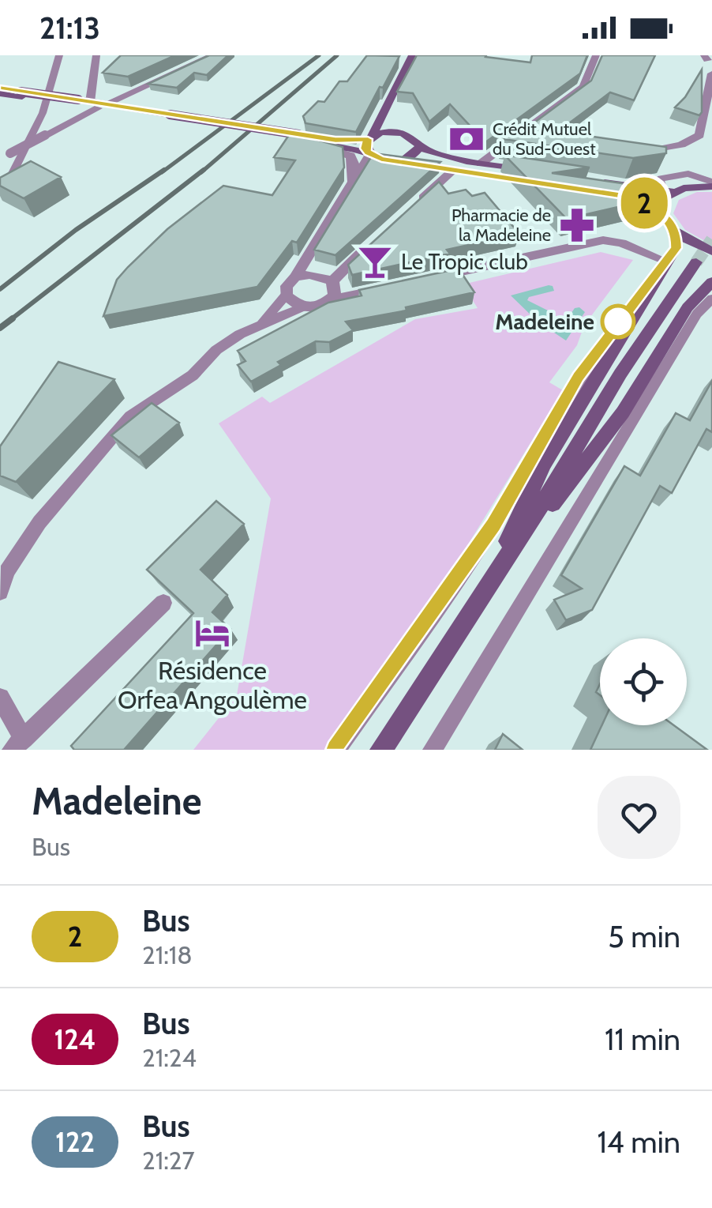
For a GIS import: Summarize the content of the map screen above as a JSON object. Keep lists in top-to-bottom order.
{
  "places": {
    "bank": ["Crédit Mutuel du Sud-Ouest"],
    "pharmacy": ["Pharmacie de la Madeleine"],
    "bar": ["Le Tropic club"],
    "other": ["Madeleine"],
    "hotel": ["Résidence Orfea Angoulème"]
  },
  "lines": ["bus line 2"],
  "page": {
    "status": "21:13",
    "on_map": "2",
    "heading": ["Madeleine", "Bus"],
    "list": [
      {
        "mark": "2",
        "name": "Bus",
        "note": "21:18",
        "value": "5 min"
      },
      {
        "mark": "124",
        "name": "Bus",
        "note": "21:24",
        "value": "11 min"
      },
      {
        "mark": "122",
        "name": "Bus",
        "note": "21:27",
        "value": "14 min"
      }
    ]
  }
}
